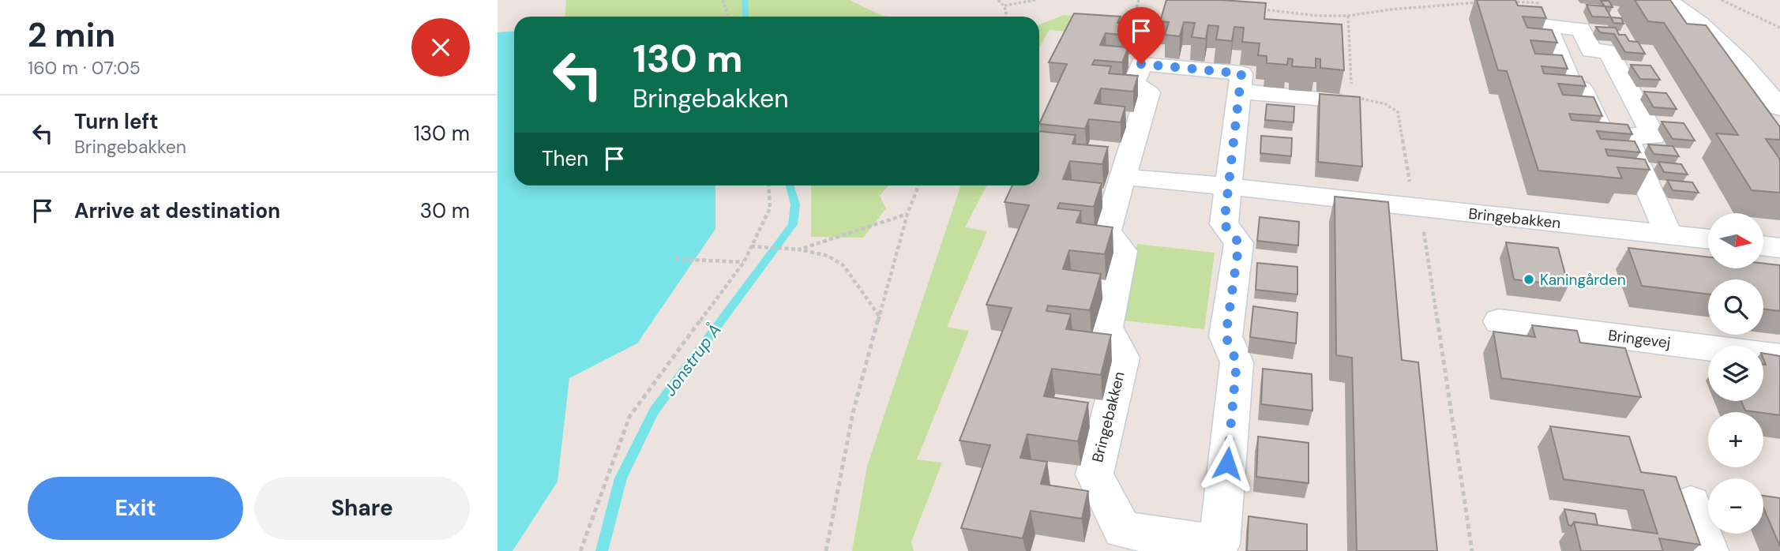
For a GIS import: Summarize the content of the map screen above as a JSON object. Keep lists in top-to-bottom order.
{
  "streets": {
    "street": ["Bringebakken", "Bringevej"]
  },
  "water": ["Jonstrup Å"],
  "places": ["Kaningården"],
  "north": "right",
  "page": {
    "heading": ["2 min", "160 m · 07:05"],
    "turn": ["130 m", "Bringebakken"],
    "list": [
      {
        "name": "Turn left",
        "note": "Bringebakken",
        "value": "130 m"
      },
      {
        "name": "Arrive at destination",
        "value": "30 m"
      }
    ],
    "then": "Then",
    "map_buttons": ["+", "−"],
    "buttons": ["Exit", "Share"]
  }
}
